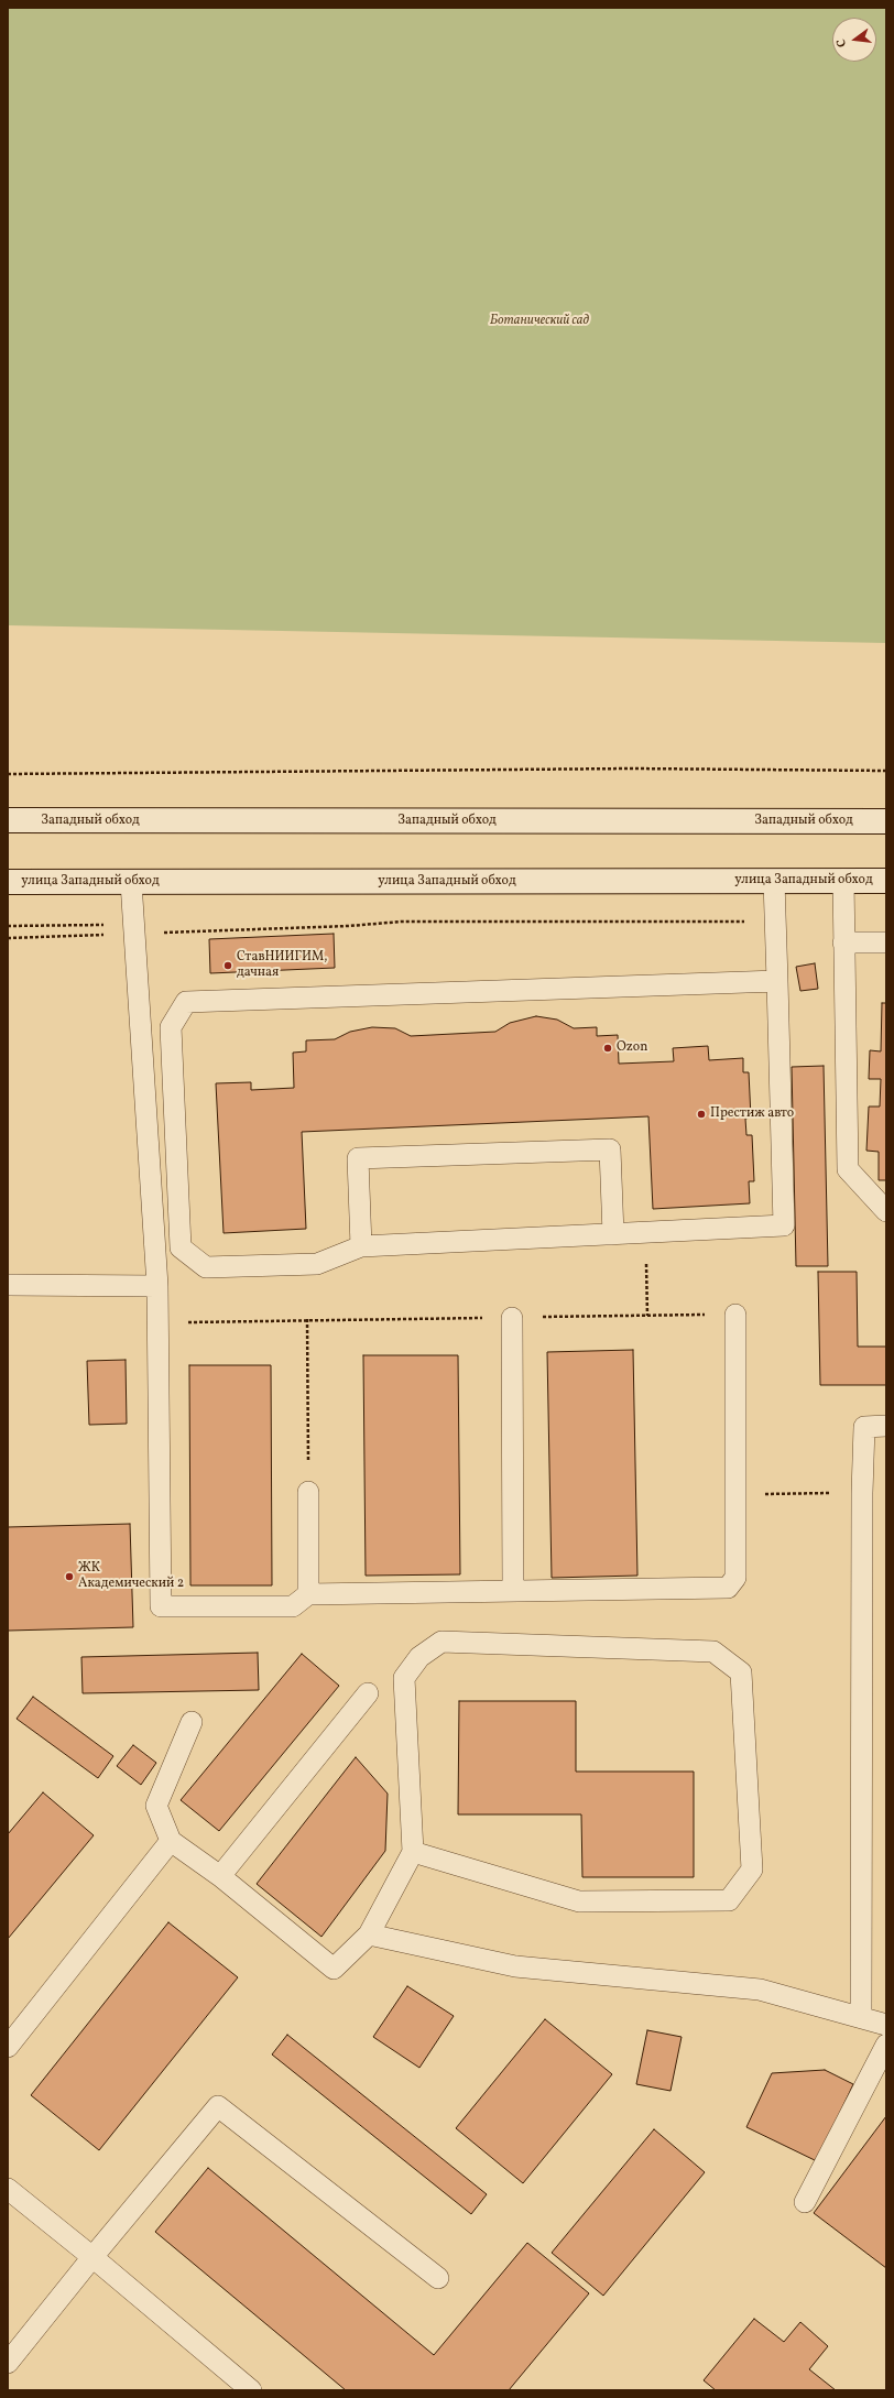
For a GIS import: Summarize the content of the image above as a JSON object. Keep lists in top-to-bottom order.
{
  "streets": {
    "main road": ["Западный обход", "улица Западный обход"]
  },
  "parks": ["Ботанический сад"],
  "places": [
    "СтавНИИГИМ, дачная",
    "Ozon",
    "Престиж авто",
    "ЖК Академический 2"
  ],
  "north": "left"
}
